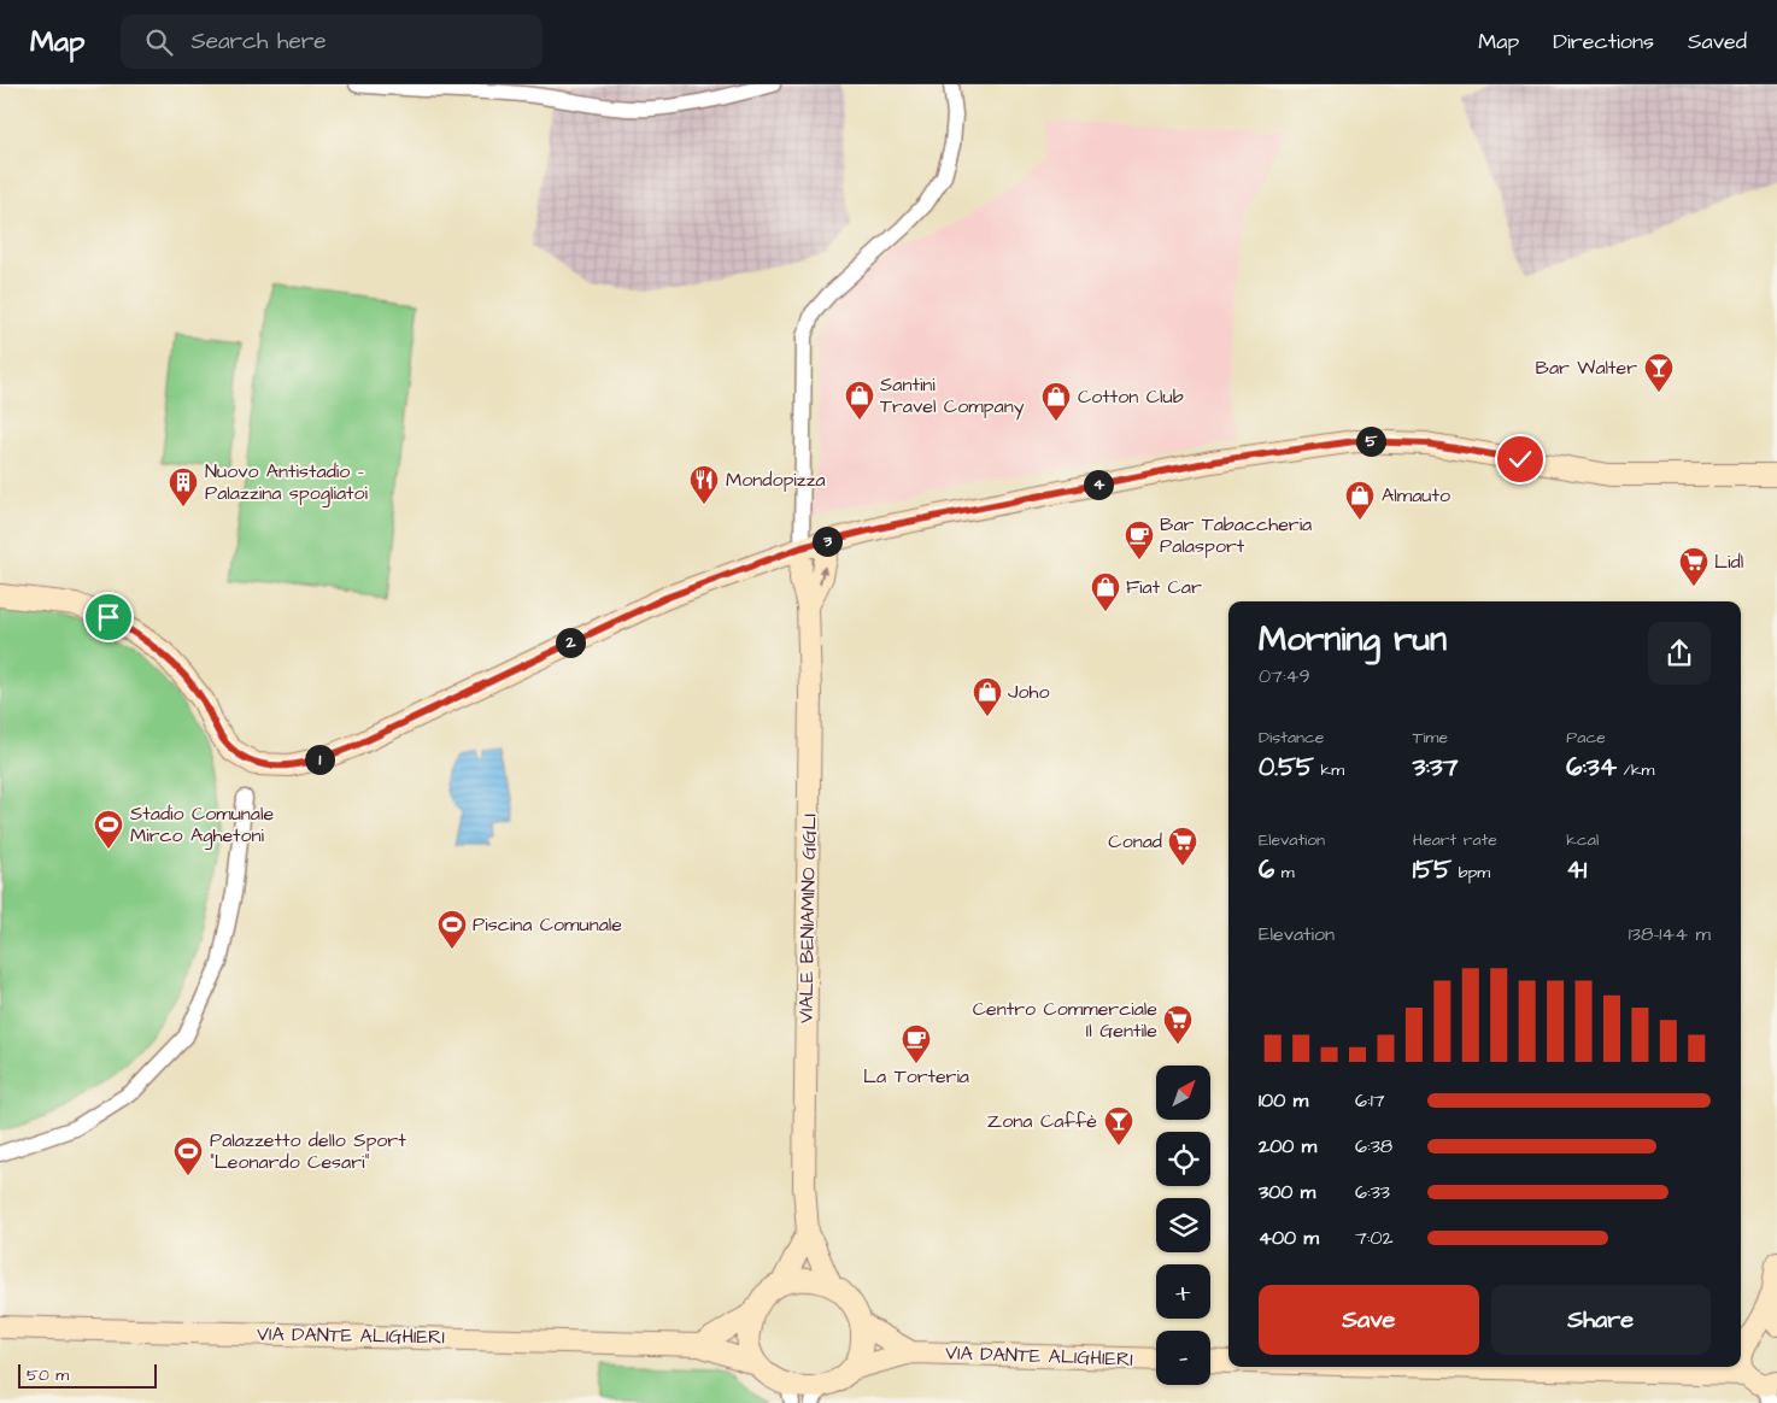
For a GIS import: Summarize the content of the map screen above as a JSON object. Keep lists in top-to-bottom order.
{
  "streets": {
    "street": ["VIALE BENIAMINO GIGLI", "VIA DANTE ALIGHIERI"]
  },
  "crossings": [
    ["VIALE BENIAMINO GIGLI", "VIA DANTE ALIGHIERI"]
  ],
  "places": {
    "bar": ["Bar Walter", "Zona Caffè"],
    "shop": [
      "Santini Travel Company",
      "Cotton Club",
      "Almauto",
      "Fiat Car",
      "Joho"
    ],
    "restaurant": ["Mondopizza"],
    "building": ["Nuovo Antistadio - Palazzina spogliatoi"],
    "cafe": ["Bar Tabaccheria Palasport", "La Torteria"],
    "supermarket": ["Lidl", "Conad", "Centro Commerciale Il Gentile"],
    "sports": ["Stadio Comunale Mirco Aghetoni", "Piscina Comunale", "Palazzetto dello Sport \"Leonardo Cesari\""]
  },
  "scale_bar": "50 m",
  "north": "top right",
  "page": {
    "header": "Map",
    "search": "Search here",
    "nav": ["Map", "Directions", "Saved"],
    "pins": [
      "5",
      "4",
      "3",
      "2",
      "1"
    ],
    "heading": ["Morning run", "07:49"],
    "stats": [
      ["Distance", "0.55 km"],
      ["Time", "3:37"],
      ["Pace", "6:34 /km"],
      ["Elevation", "6 m"],
      ["Heart rate", "155 bpm"],
      ["kcal", "41"]
    ],
    "chart": ["Elevation", "138–144 m"],
    "map_buttons": ["+", "−"],
    "list": [
      {
        "name": "100 m",
        "note": "6:17"
      },
      {
        "name": "200 m",
        "note": "6:38"
      },
      {
        "name": "300 m",
        "note": "6:33"
      },
      {
        "name": "400 m",
        "note": "7:02"
      }
    ],
    "buttons": ["Save", "Share"],
    "scale": "50 m"
  }
}
